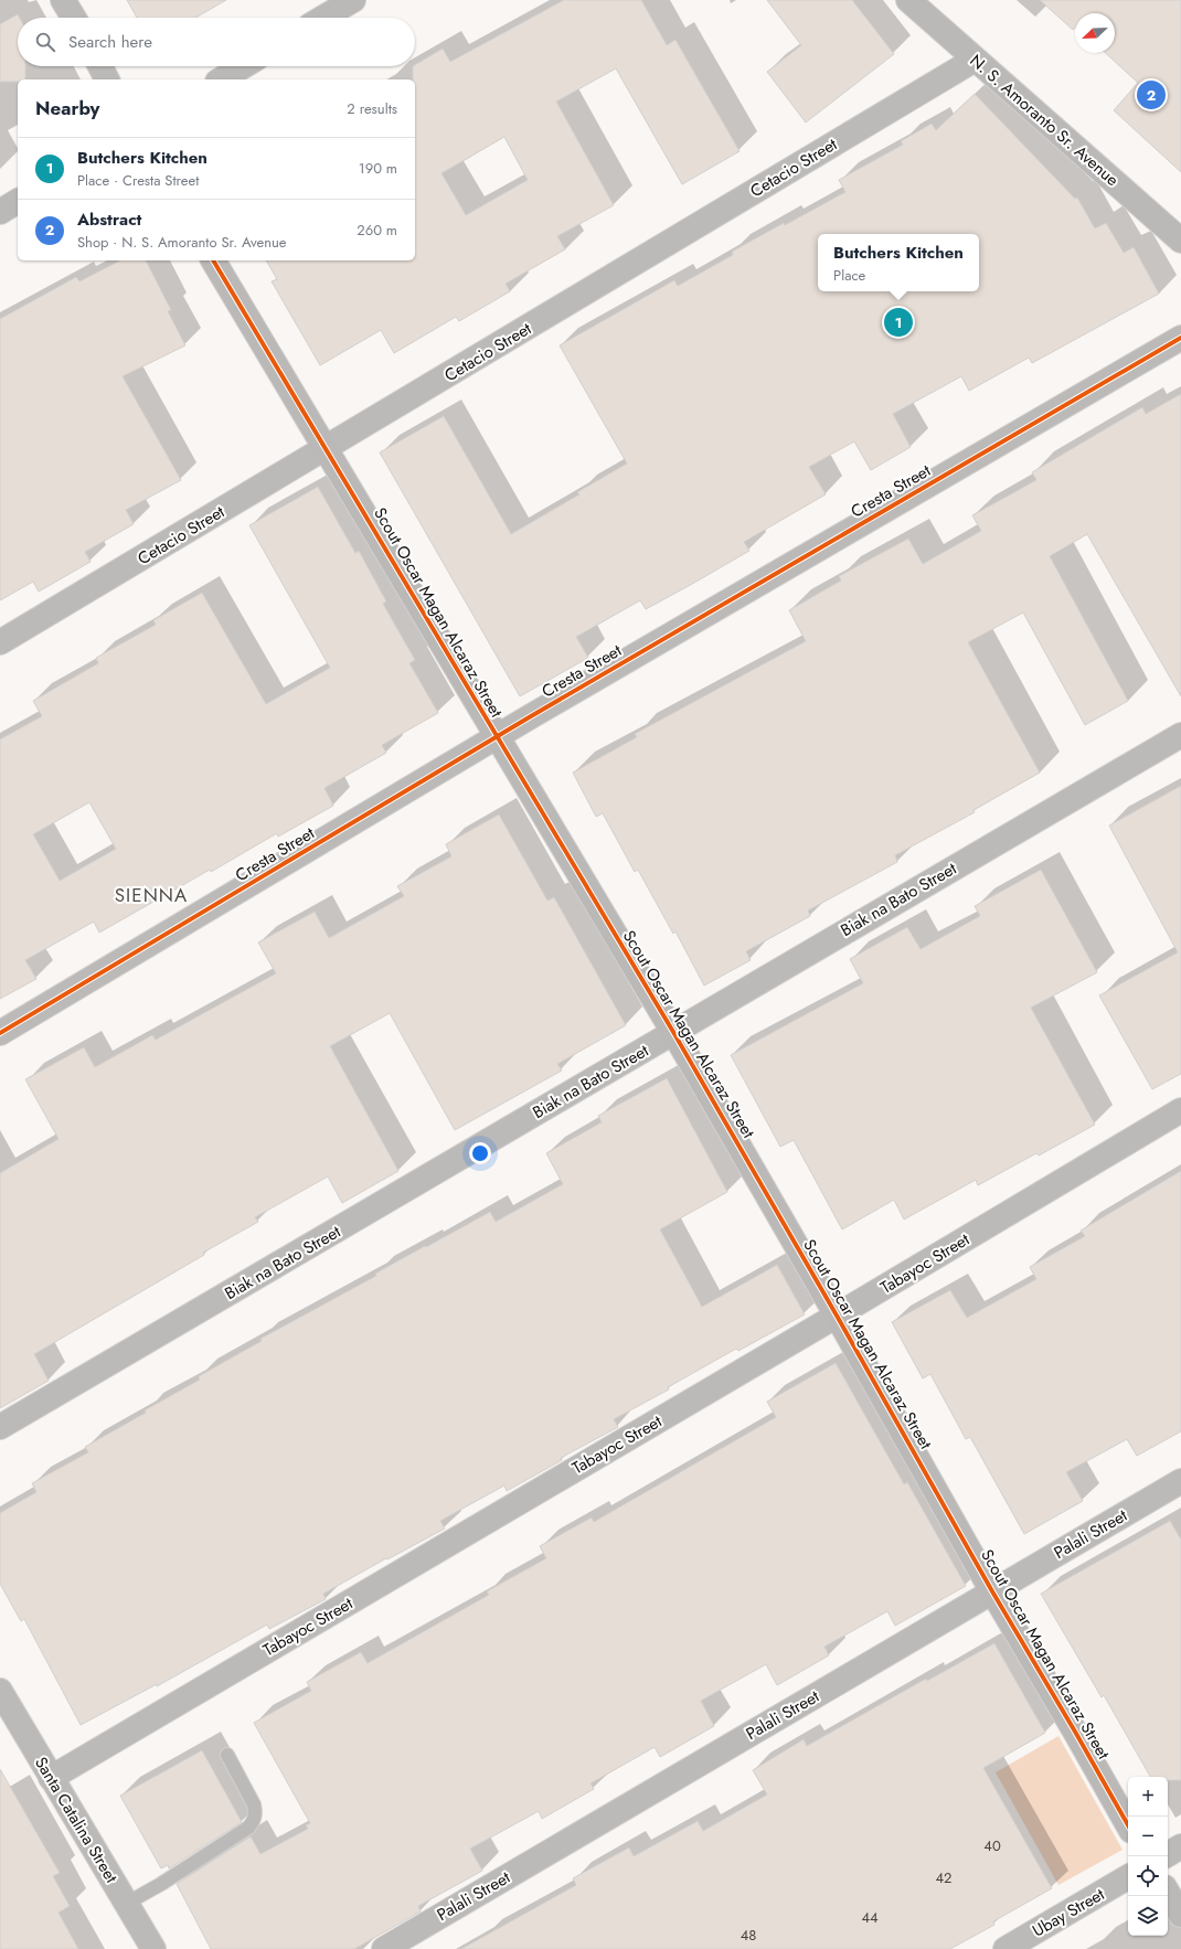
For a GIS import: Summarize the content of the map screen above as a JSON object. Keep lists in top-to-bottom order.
{
  "streets": {
    "street": [
      "N. S. Amoranto Sr. Avenue",
      "Cetacio Street",
      "Cresta Street",
      "Scout Oscar Magan Alcaraz Street",
      "Biak na Bato Street",
      "Tabayoc Street",
      "Palali Street",
      "Santa Catalina Street",
      "Ubay Street"
    ]
  },
  "crossings": [
    ["N. S. Amoranto Sr. Avenue", "Cetacio Street"],
    ["Cetacio Street", "Scout Oscar Magan Alcaraz Street"],
    ["Cresta Street", "Scout Oscar Magan Alcaraz Street"],
    ["Scout Oscar Magan Alcaraz Street", "Biak na Bato Street"],
    ["Scout Oscar Magan Alcaraz Street", "Tabayoc Street"],
    ["Scout Oscar Magan Alcaraz Street", "Palali Street"],
    ["Tabayoc Street", "Santa Catalina Street"]
  ],
  "districts": ["SIENNA"],
  "house_numbers": [
    "40",
    "42",
    "44",
    "48"
  ],
  "north": "bottom left",
  "page": {
    "search": "Search here",
    "pins": ["2", "1"],
    "heading": ["Nearby", "2 results"],
    "list": [
      {
        "mark": "1",
        "name": "Butchers Kitchen",
        "note": "Place · Cresta Street",
        "value": "190 m"
      },
      {
        "mark": "2",
        "name": "Abstract",
        "note": "Shop · N. S. Amoranto Sr. Avenue",
        "value": "260 m"
      }
    ],
    "popup": ["Butchers Kitchen", "Place"],
    "map_buttons": ["+", "−"]
  }
}
